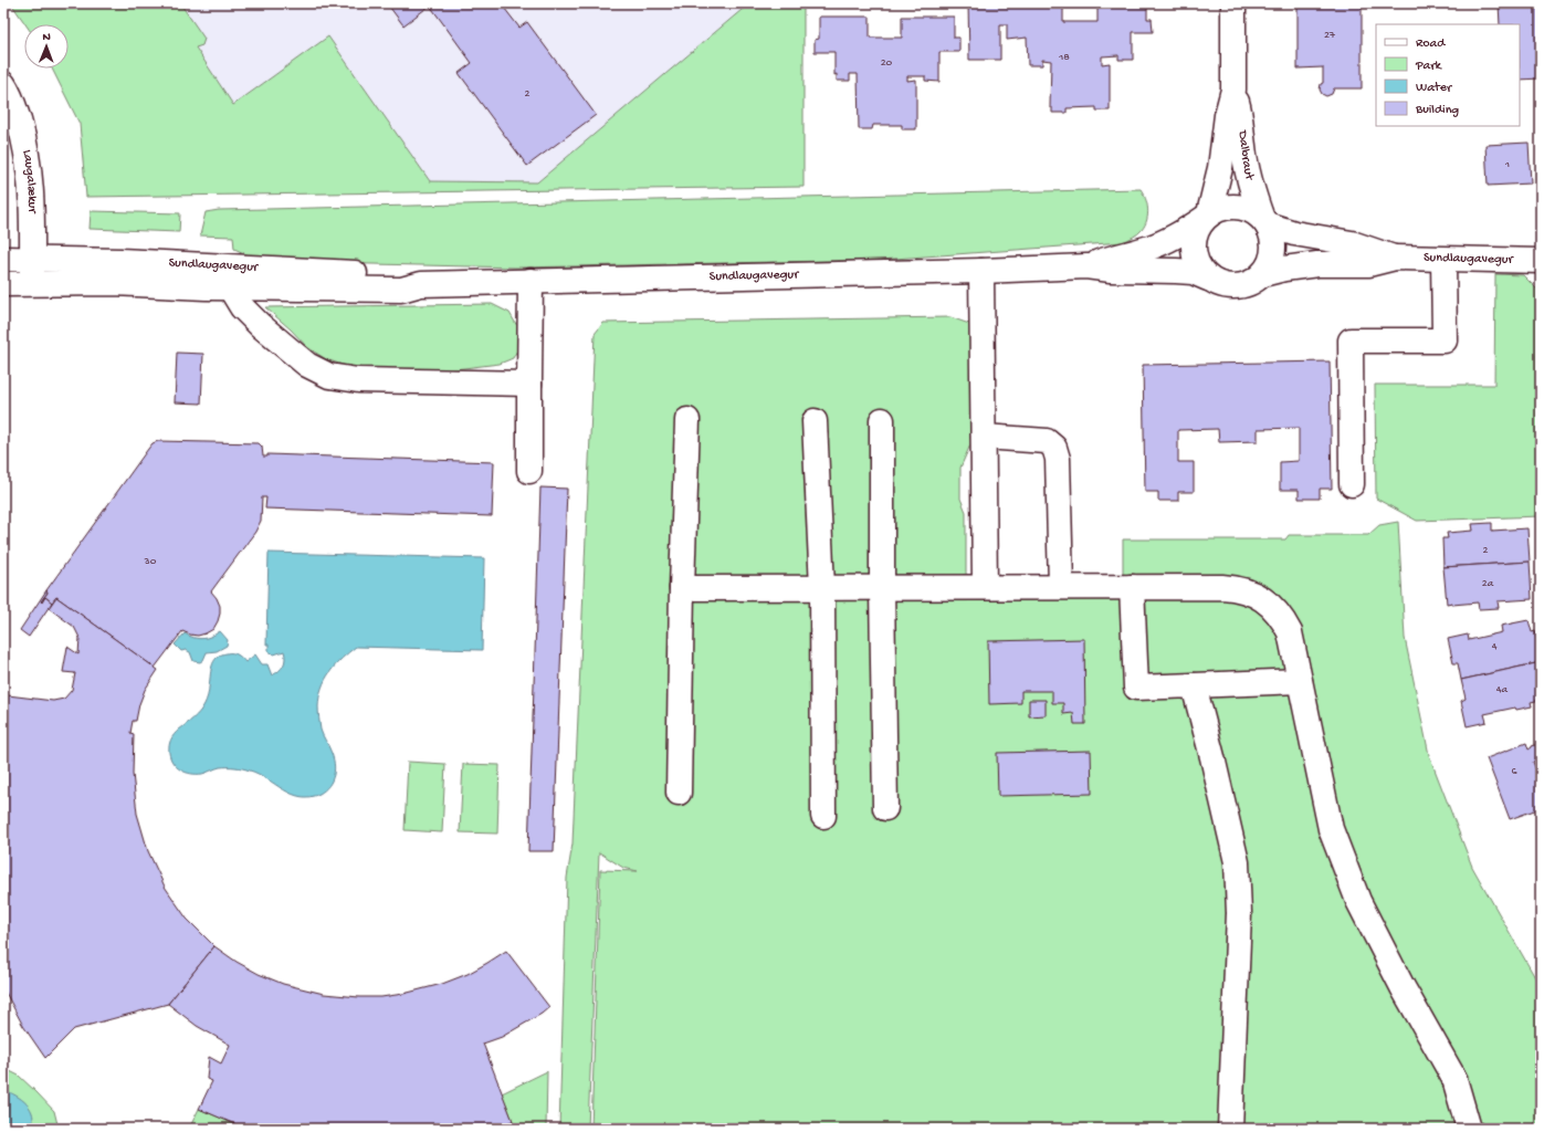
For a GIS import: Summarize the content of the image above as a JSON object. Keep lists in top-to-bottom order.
{
  "streets": {
    "street": ["Dalbraut", "Laugalækur", "Sundlaugavegur"]
  },
  "crossings": [
    ["Dalbraut", "Sundlaugavegur"],
    ["Laugalækur", "Sundlaugavegur"]
  ],
  "house_numbers": [
    "27",
    "18",
    "20",
    "2",
    "1",
    "2",
    "30",
    "2a",
    "4",
    "4a",
    "6"
  ],
  "legend": [
    "Road",
    "Park",
    "Water",
    "Building"
  ],
  "north": "top"
}
